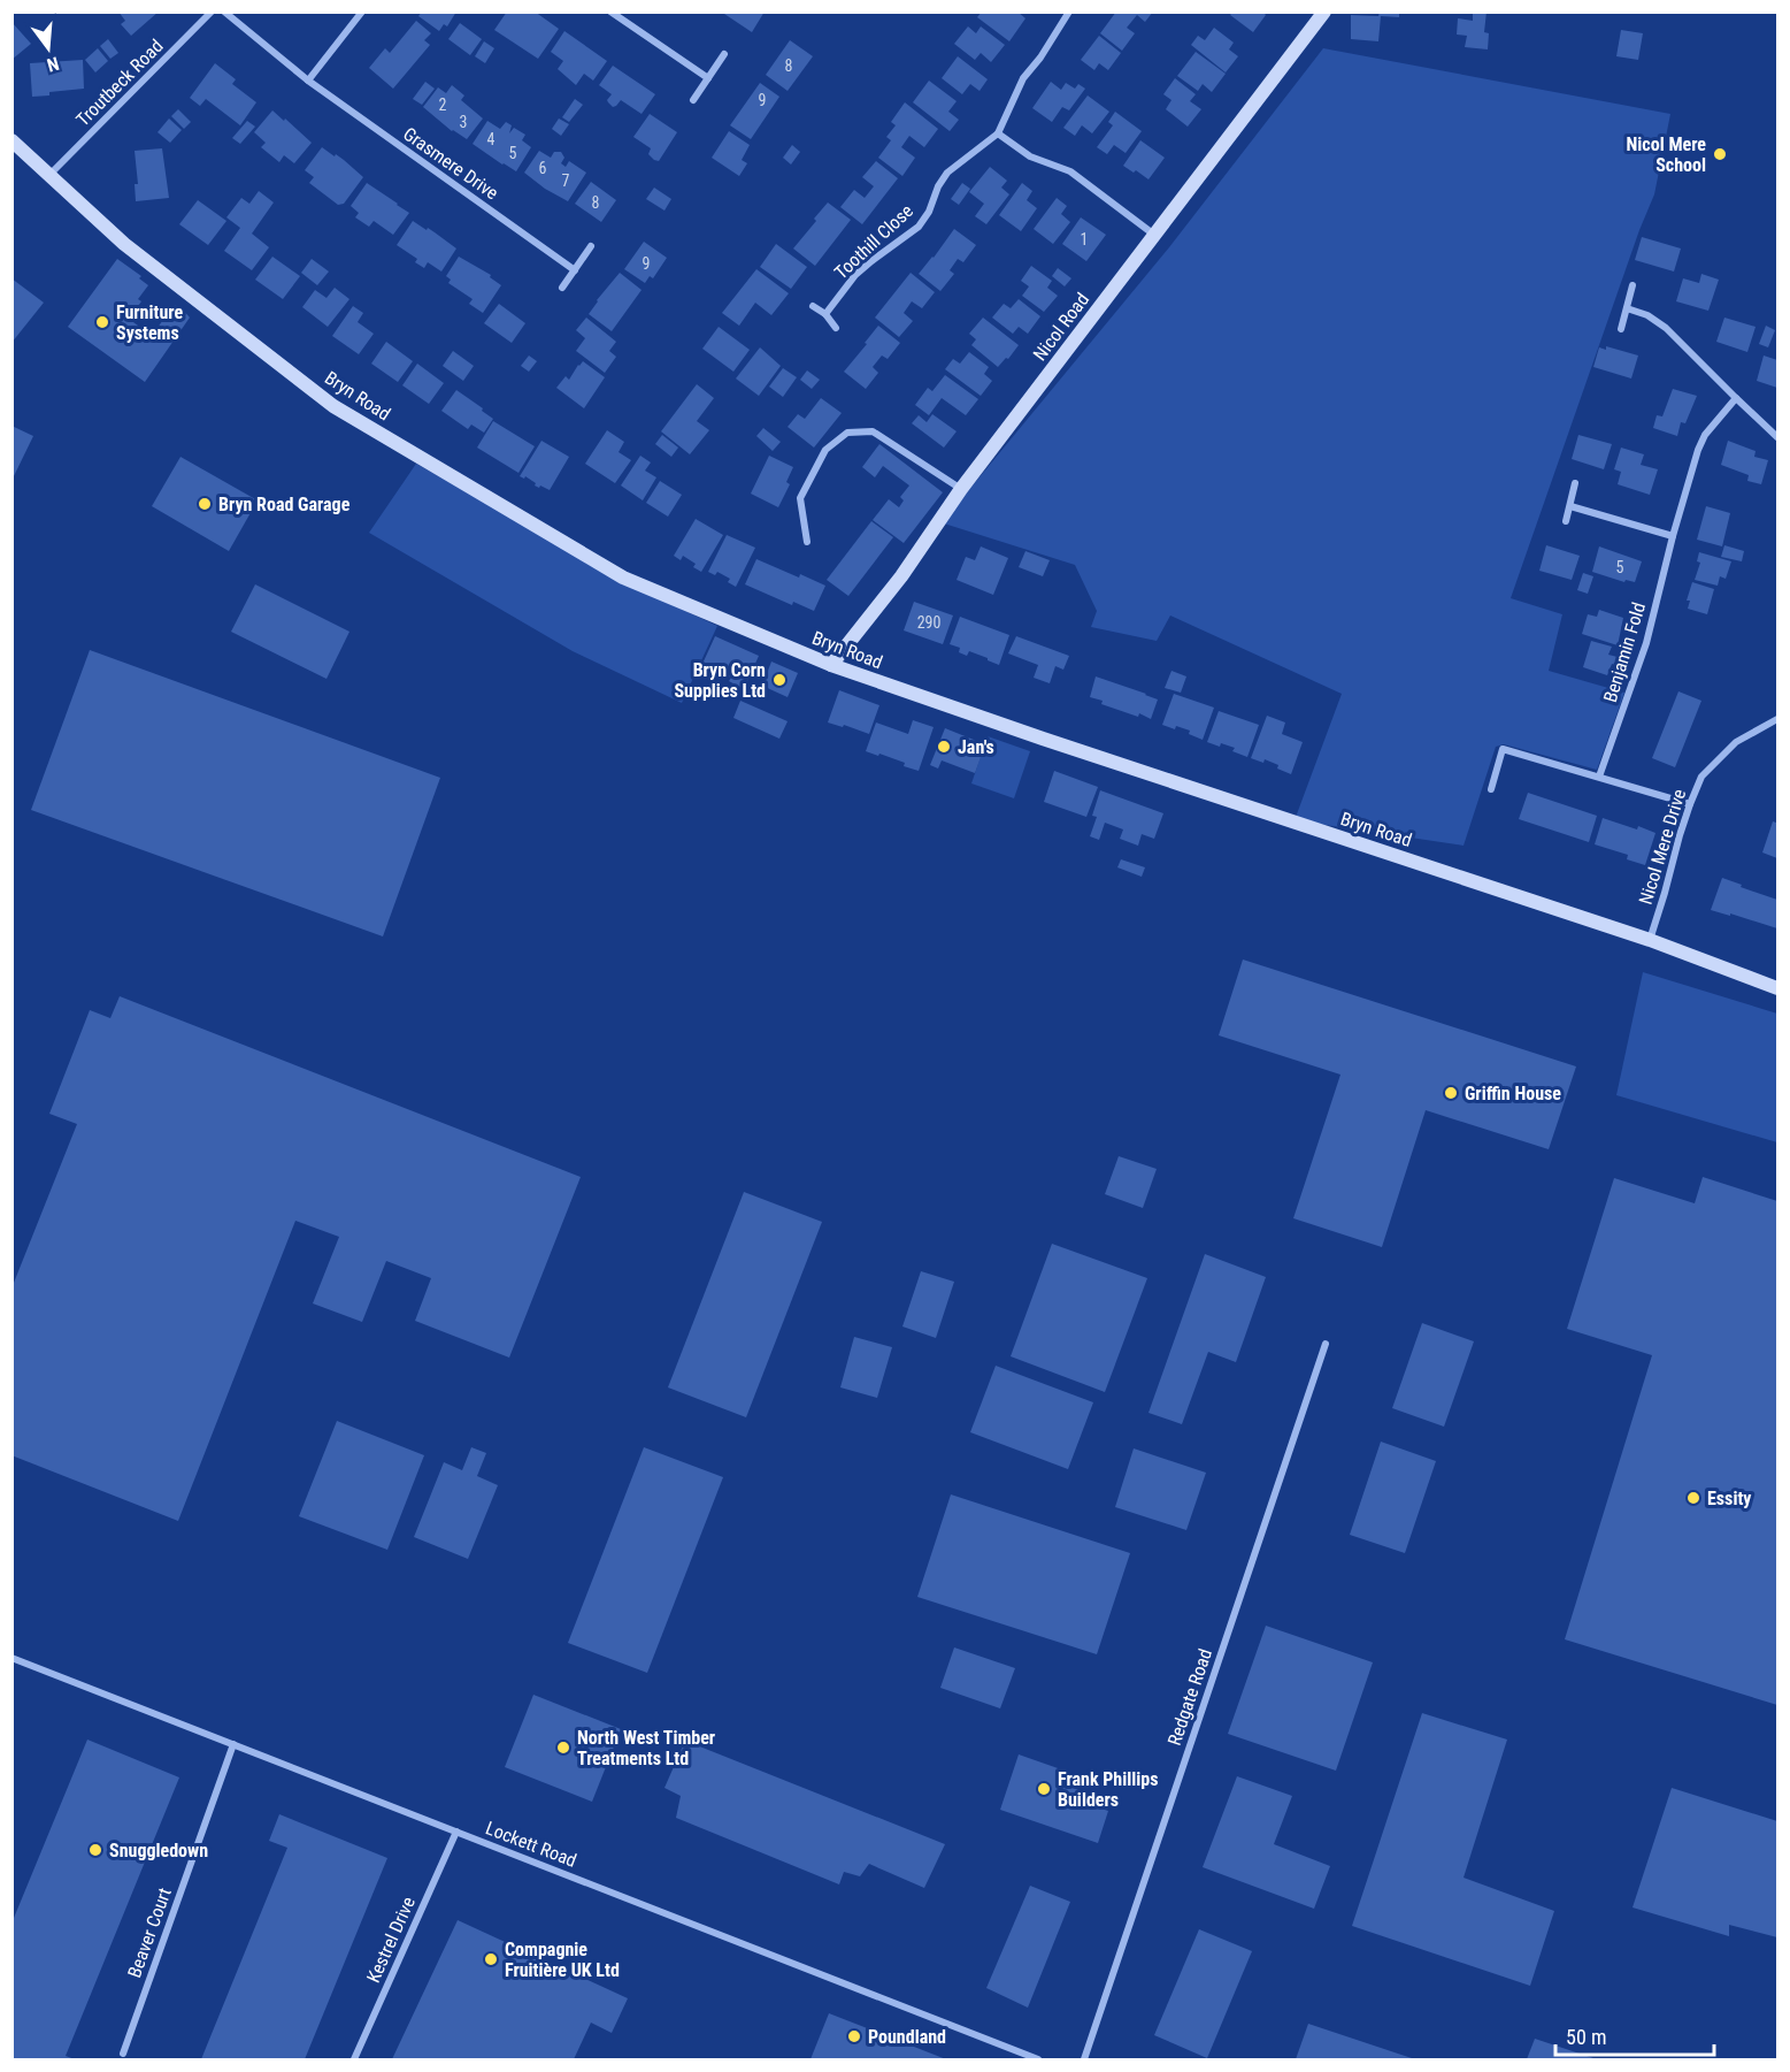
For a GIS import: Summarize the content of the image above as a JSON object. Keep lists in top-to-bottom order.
{
  "streets": {
    "main road": ["Nicol Road", "Bryn Road"],
    "street": [
      "Troutbeck Road",
      "Grasmere Drive",
      "Toothill Close",
      "Benjamin Fold",
      "Nicol Mere Drive",
      "Redgate Road",
      "Lockett Road",
      "Beaver Court",
      "Kestrel Drive"
    ]
  },
  "crossings": [
    ["Troutbeck Road", "Bryn Road"],
    ["Nicol Road", "Bryn Road"],
    ["Bryn Road", "Nicol Mere Drive"],
    ["Lockett Road", "Beaver Court"],
    ["Lockett Road", "Kestrel Drive"]
  ],
  "places": [
    "Nicol Mere School",
    "Furniture Systems",
    "Bryn Road Garage",
    "Bryn Corn Supplies Ltd",
    "Jan's",
    "Griffin House",
    "Essity",
    "North West Timber Treatments Ltd",
    "Frank Phillips Builders",
    "Snuggledown",
    "Compagnie Fruitière UK Ltd",
    "Poundland"
  ],
  "house_numbers": [
    "8",
    "9",
    "2",
    "3",
    "4",
    "5",
    "6",
    "7",
    "8",
    "1",
    "9",
    "5",
    "290"
  ],
  "scale_bar": "50 m",
  "north": "bottom"
}
